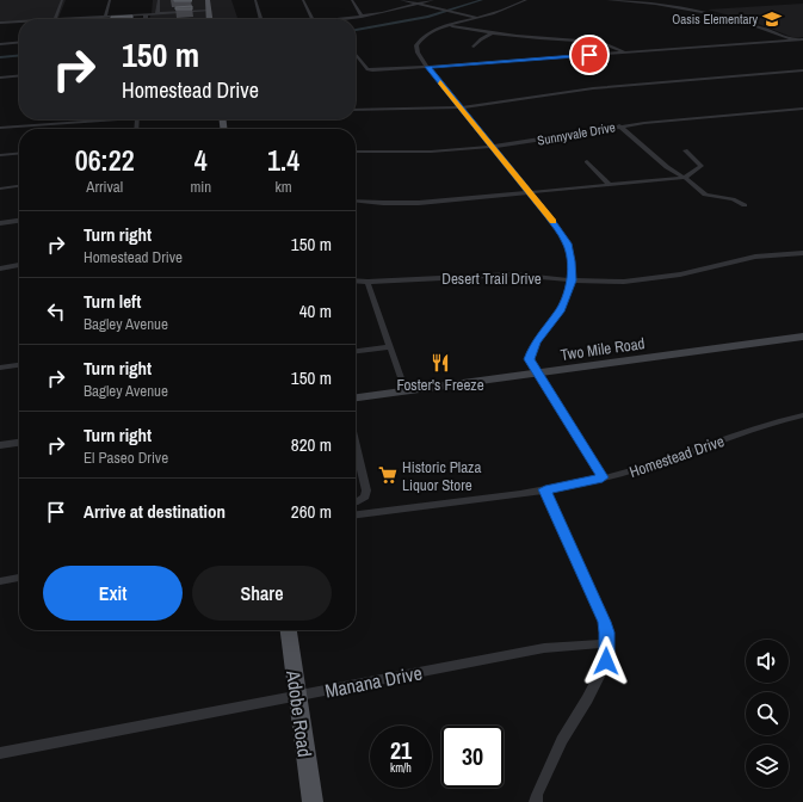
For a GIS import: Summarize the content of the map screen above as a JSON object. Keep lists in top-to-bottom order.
{
  "streets": {
    "main road": ["Two Mile Road", "Adobe Road"],
    "street": [
      "Sunnyvale Drive",
      "Desert Trail Drive",
      "Homestead Drive",
      "Manana Drive"
    ]
  },
  "crossings": [
    ["Manana Drive", "Adobe Road"]
  ],
  "places": {
    "school or university": ["Oasis Elementary"],
    "restaurant": ["Foster's Freeze"],
    "supermarket": ["Historic Plaza Liquor Store"]
  },
  "page": {
    "turn": ["150 m", "Homestead Drive"],
    "eta": [
      "06:22",
      "Arrival",
      "4",
      "min",
      "1.4",
      "km"
    ],
    "list": [
      {
        "name": "Turn right",
        "note": "Homestead Drive",
        "value": "150 m"
      },
      {
        "name": "Turn left",
        "note": "Bagley Avenue",
        "value": "40 m"
      },
      {
        "name": "Turn right",
        "note": "Bagley Avenue",
        "value": "150 m"
      },
      {
        "name": "Turn right",
        "note": "El Paseo Drive",
        "value": "820 m"
      },
      {
        "name": "Arrive at destination",
        "value": "260 m"
      }
    ],
    "buttons": ["Exit", "Share"],
    "speed": "21 km/h",
    "limit": "30"
  }
}
